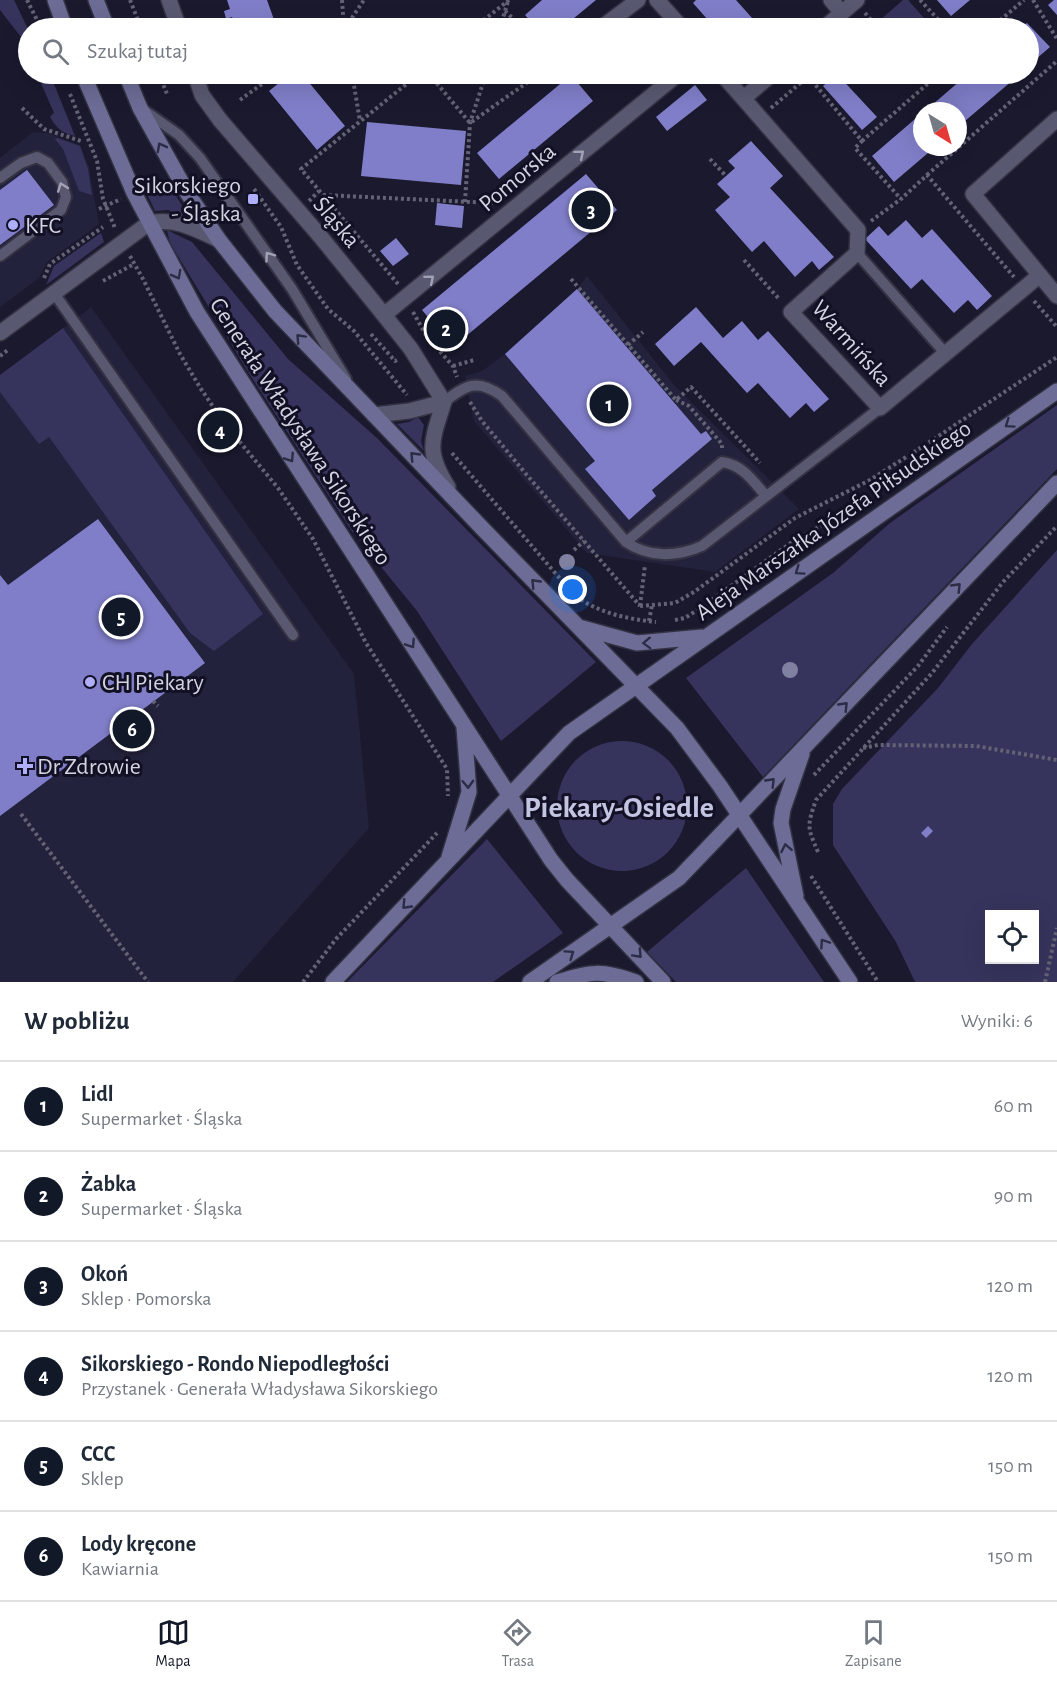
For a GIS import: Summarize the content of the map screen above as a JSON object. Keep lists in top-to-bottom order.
{
  "streets": {
    "street": [
      "Pomorska",
      "Śląska",
      "Warmińska",
      "Generała Władysława Sikorskiego",
      "Aleja Marszałka Józefa Piłsudskiego"
    ]
  },
  "crossings": [
    ["Pomorska", "Śląska"],
    ["Generała Władysława Sikorskiego", "Aleja Marszałka Józefa Piłsudskiego"]
  ],
  "one_way": ["Pomorska"],
  "districts": ["Piekary-Osiedle"],
  "places": {
    "transit": ["Sikorskiego - Śląska"],
    "other": ["KFC", "CH Piekary"],
    "health": ["Dr Zdrowie"]
  },
  "north": "bottom right",
  "page": {
    "search": "Szukaj tutaj",
    "pins": [
      "3",
      "2",
      "1",
      "4",
      "5",
      "6"
    ],
    "heading": ["W pobliżu", "Wyniki: 6"],
    "list": [
      {
        "mark": "1",
        "name": "Lidl",
        "note": "Supermarket · Śląska",
        "value": "60 m"
      },
      {
        "mark": "2",
        "name": "Żabka",
        "note": "Supermarket · Śląska",
        "value": "90 m"
      },
      {
        "mark": "3",
        "name": "Okoń",
        "note": "Sklep · Pomorska",
        "value": "120 m"
      },
      {
        "mark": "4",
        "name": "Sikorskiego - Rondo Niepodległości",
        "note": "Przystanek · Generała Władysława Sikorskiego",
        "value": "120 m"
      },
      {
        "mark": "5",
        "name": "CCC",
        "note": "Sklep",
        "value": "150 m"
      },
      {
        "mark": "6",
        "name": "Lody kręcone",
        "note": "Kawiarnia",
        "value": "150 m"
      }
    ],
    "nav": ["Mapa", "Trasa", "Zapisane"]
  }
}
